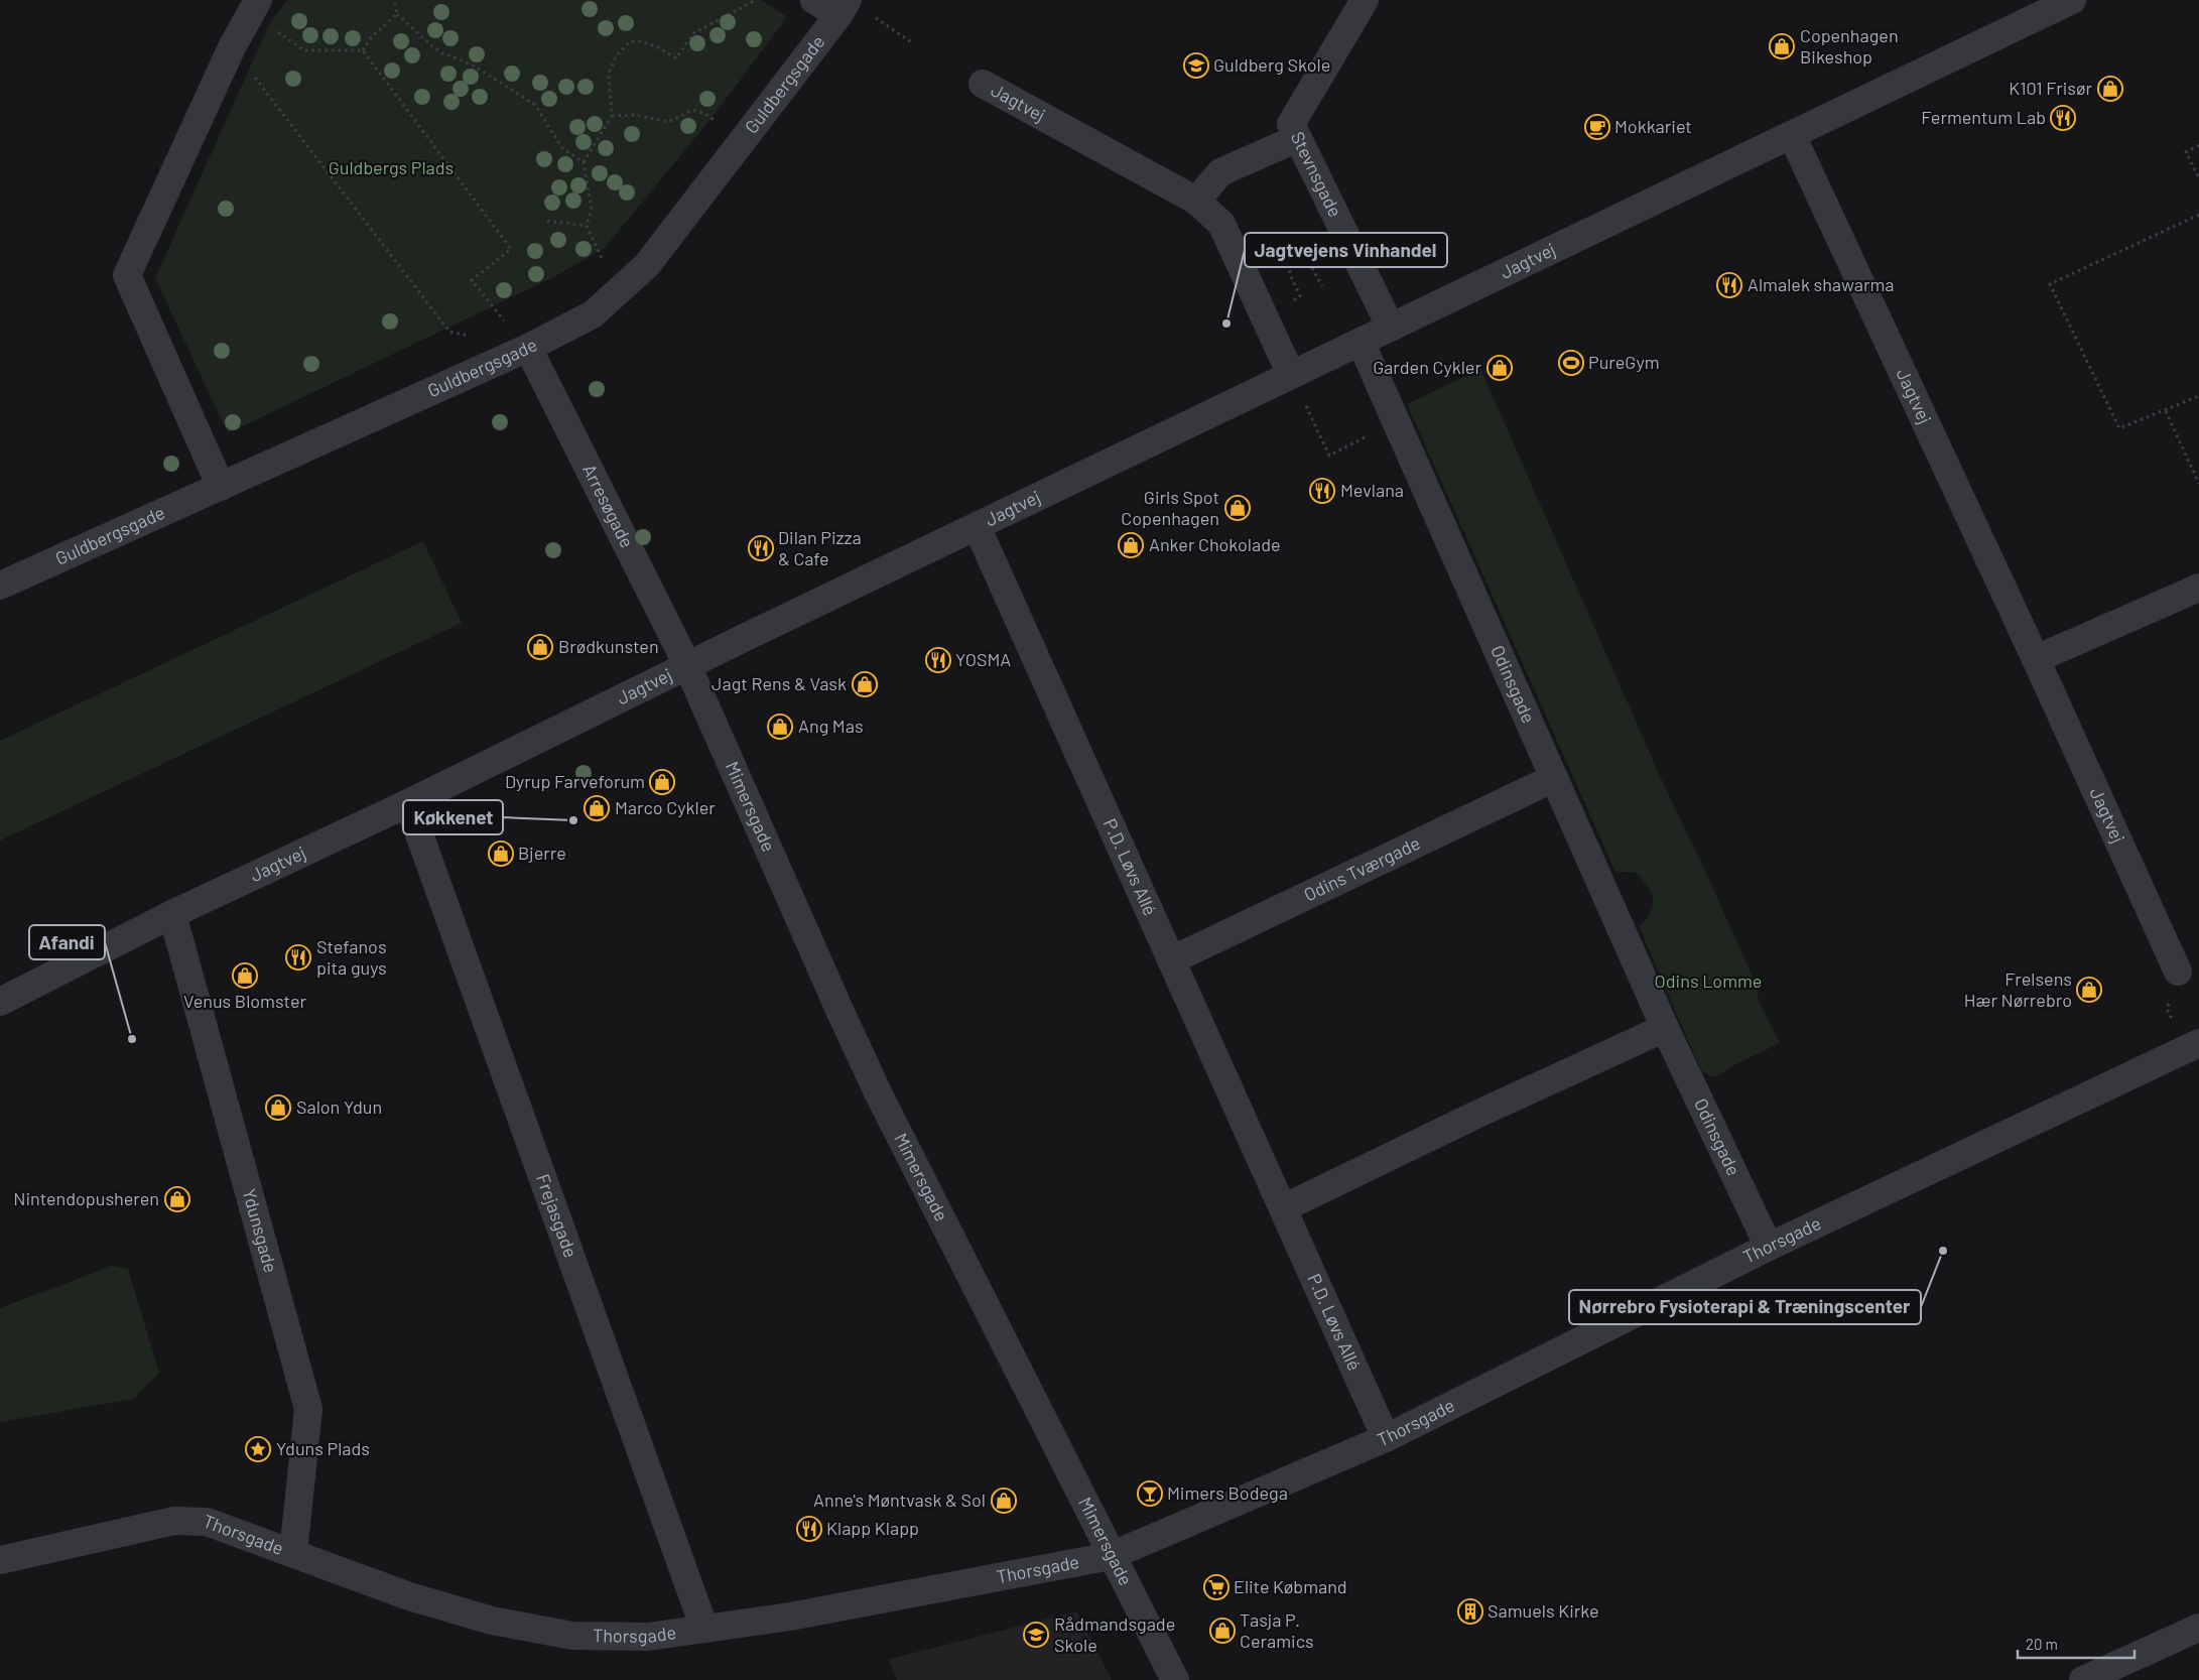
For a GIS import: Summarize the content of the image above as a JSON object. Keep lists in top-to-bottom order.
{
  "streets": {
    "street": [
      "Guldbergsgade",
      "Jagtvej",
      "Stevnsgade",
      "Arresøgade",
      "Odinsgade",
      "Mimersgade",
      "P.D. Løvs Allé",
      "Odins Tværgade",
      "Frejasgade",
      "Ydunsgade",
      "Thorsgade"
    ]
  },
  "crossings": [
    ["Guldbergsgade", "Arresøgade"],
    ["Jagtvej", "Stevnsgade"],
    ["Jagtvej", "Arresøgade"],
    ["Jagtvej", "Odinsgade"],
    ["Jagtvej", "Mimersgade"],
    ["Jagtvej", "P.D. Løvs Allé"],
    ["Jagtvej", "Frejasgade"],
    ["Jagtvej", "Ydunsgade"],
    ["Arresøgade", "Mimersgade"],
    ["Odinsgade", "Odins Tværgade"],
    ["Odinsgade", "Thorsgade"],
    ["Mimersgade", "Thorsgade"],
    ["P.D. Løvs Allé", "Odins Tværgade"],
    ["P.D. Løvs Allé", "Thorsgade"],
    ["Frejasgade", "Thorsgade"],
    ["Ydunsgade", "Thorsgade"]
  ],
  "parks": ["Guldbergs Plads", "Odins Lomme"],
  "places": {
    "shop": [
      "Copenhagen Bikeshop",
      "K101 Frisør",
      "Garden Cykler",
      "Girls Spot Copenhagen",
      "Anker Chokolade",
      "Brødkunsten",
      "Jagt Rens & Vask",
      "Ang Mas",
      "Dyrup Farveforum",
      "Marco Cykler",
      "Bjerre",
      "Venus Blomster",
      "Frelsens Hær Nørrebro",
      "Salon Ydun",
      "Nintendopusheren",
      "Anne's Møntvask & Sol",
      "Tasja P. Ceramics"
    ],
    "school or university": ["Guldberg Skole", "Rådmandsgade Skole"],
    "restaurant": [
      "Fermentum Lab",
      "Almalek shawarma",
      "Mevlana",
      "Dilan Pizza & Cafe",
      "YOSMA",
      "Stefanos pita guys",
      "Klapp Klapp"
    ],
    "cafe": ["Mokkariet"],
    "other": [
      "Jagtvejens Vinhandel",
      "Køkkenet",
      "Afandi",
      "Nørrebro Fysioterapi & Træningscenter"
    ],
    "sports": ["PureGym"],
    "place": ["Yduns Plads"],
    "bar": ["Mimers Bodega"],
    "supermarket": ["Elite Købmand"],
    "building": ["Samuels Kirke"]
  },
  "scale_bar": "20 m"
}
